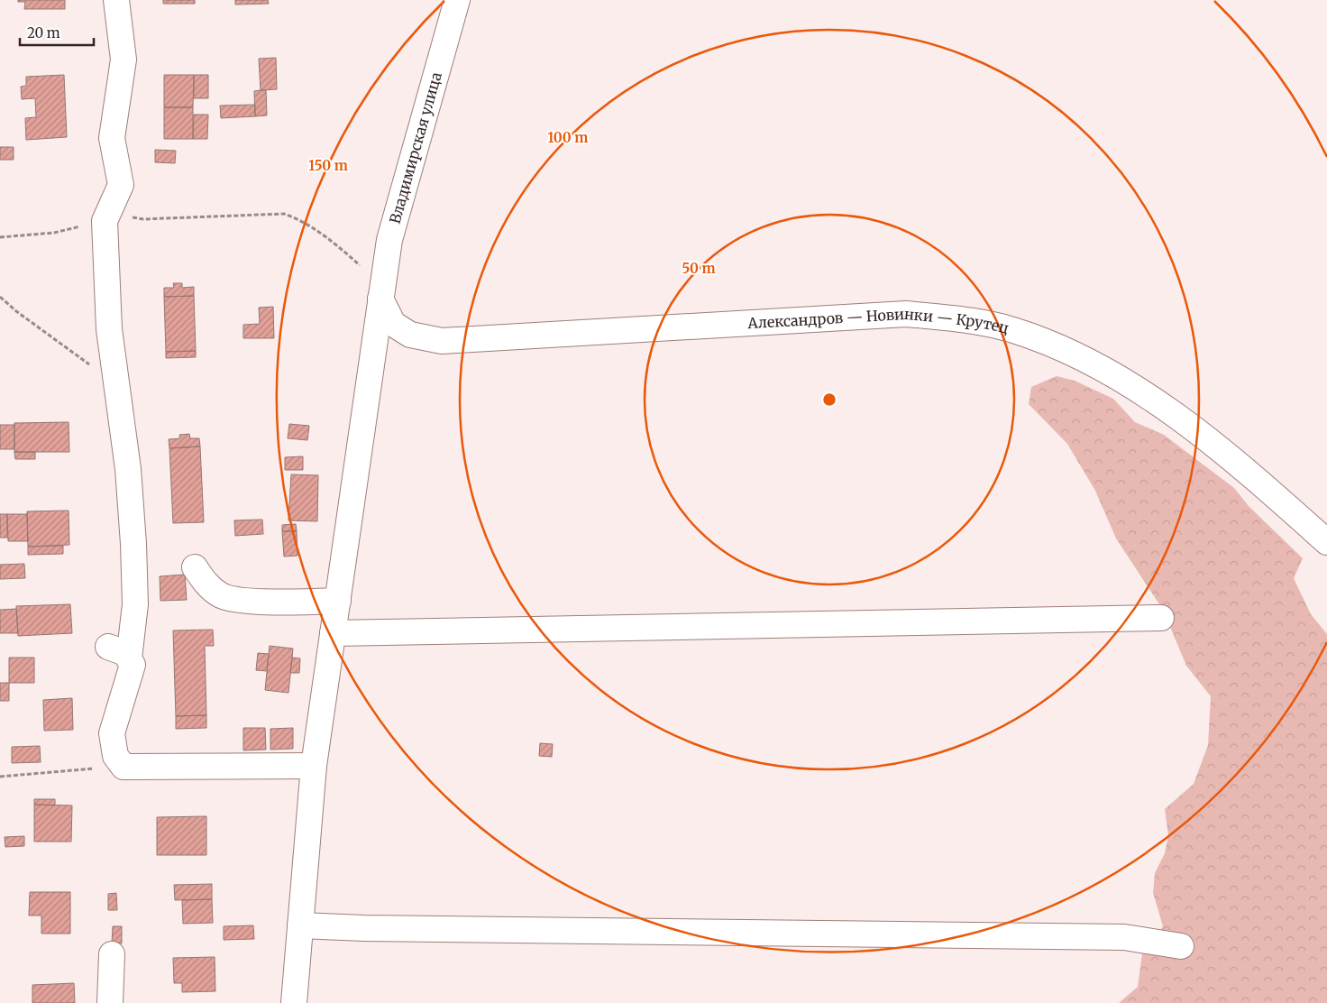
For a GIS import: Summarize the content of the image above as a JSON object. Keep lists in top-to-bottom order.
{
  "streets": {
    "street": ["Владимирская улица", "Александров — Новинки — Крутец"]
  },
  "crossings": [
    ["Владимирская улица", "Александров — Новинки — Крутец"]
  ],
  "scale_bar": "20 m",
  "rings": ["100 m", "150 m", "50 m"]
}
